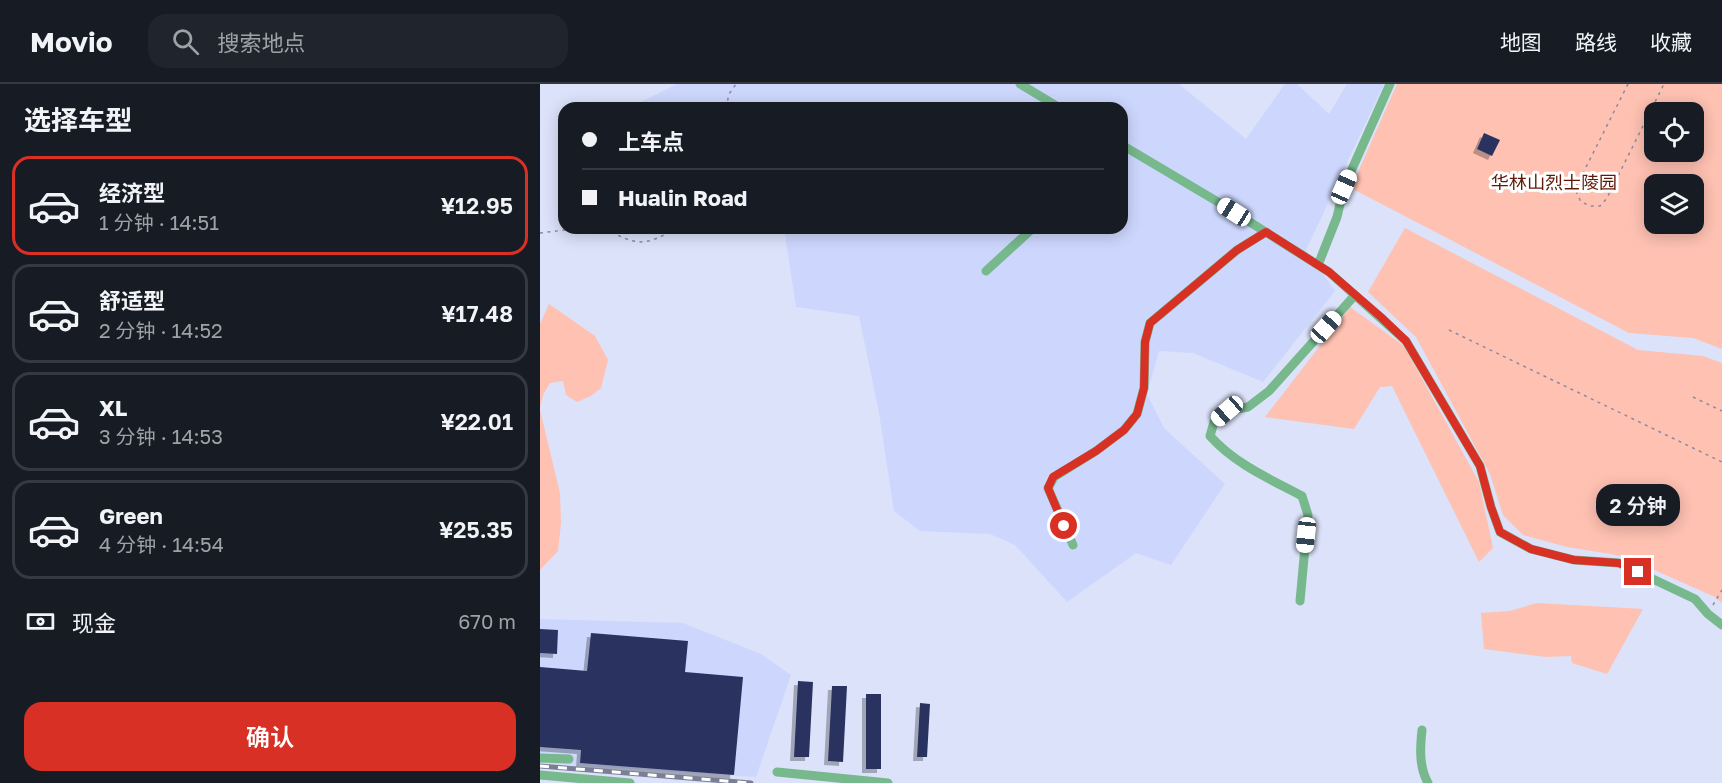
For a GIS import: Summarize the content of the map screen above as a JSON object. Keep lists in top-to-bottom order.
{
  "parks": ["华林山烈士陵园"],
  "page": {
    "header": "Movio",
    "search": "搜索地点",
    "nav": ["地图", "路线", "收藏"],
    "heading": "选择车型",
    "banner": ["上车点", "Hualin Road"],
    "list": [
      {
        "name": "经济型",
        "note": "1 分钟 · 14:51",
        "value": "¥12.95"
      },
      {
        "name": "舒适型",
        "note": "2 分钟 · 14:52",
        "value": "¥17.48"
      },
      {
        "name": "XL",
        "note": "3 分钟 · 14:53",
        "value": "¥22.01"
      },
      {
        "name": "Green",
        "note": "4 分钟 · 14:54",
        "value": "¥25.35"
      }
    ],
    "bubble": "2 分钟",
    "pay": ["现金", "670 m"],
    "buttons": "确认"
  }
}
